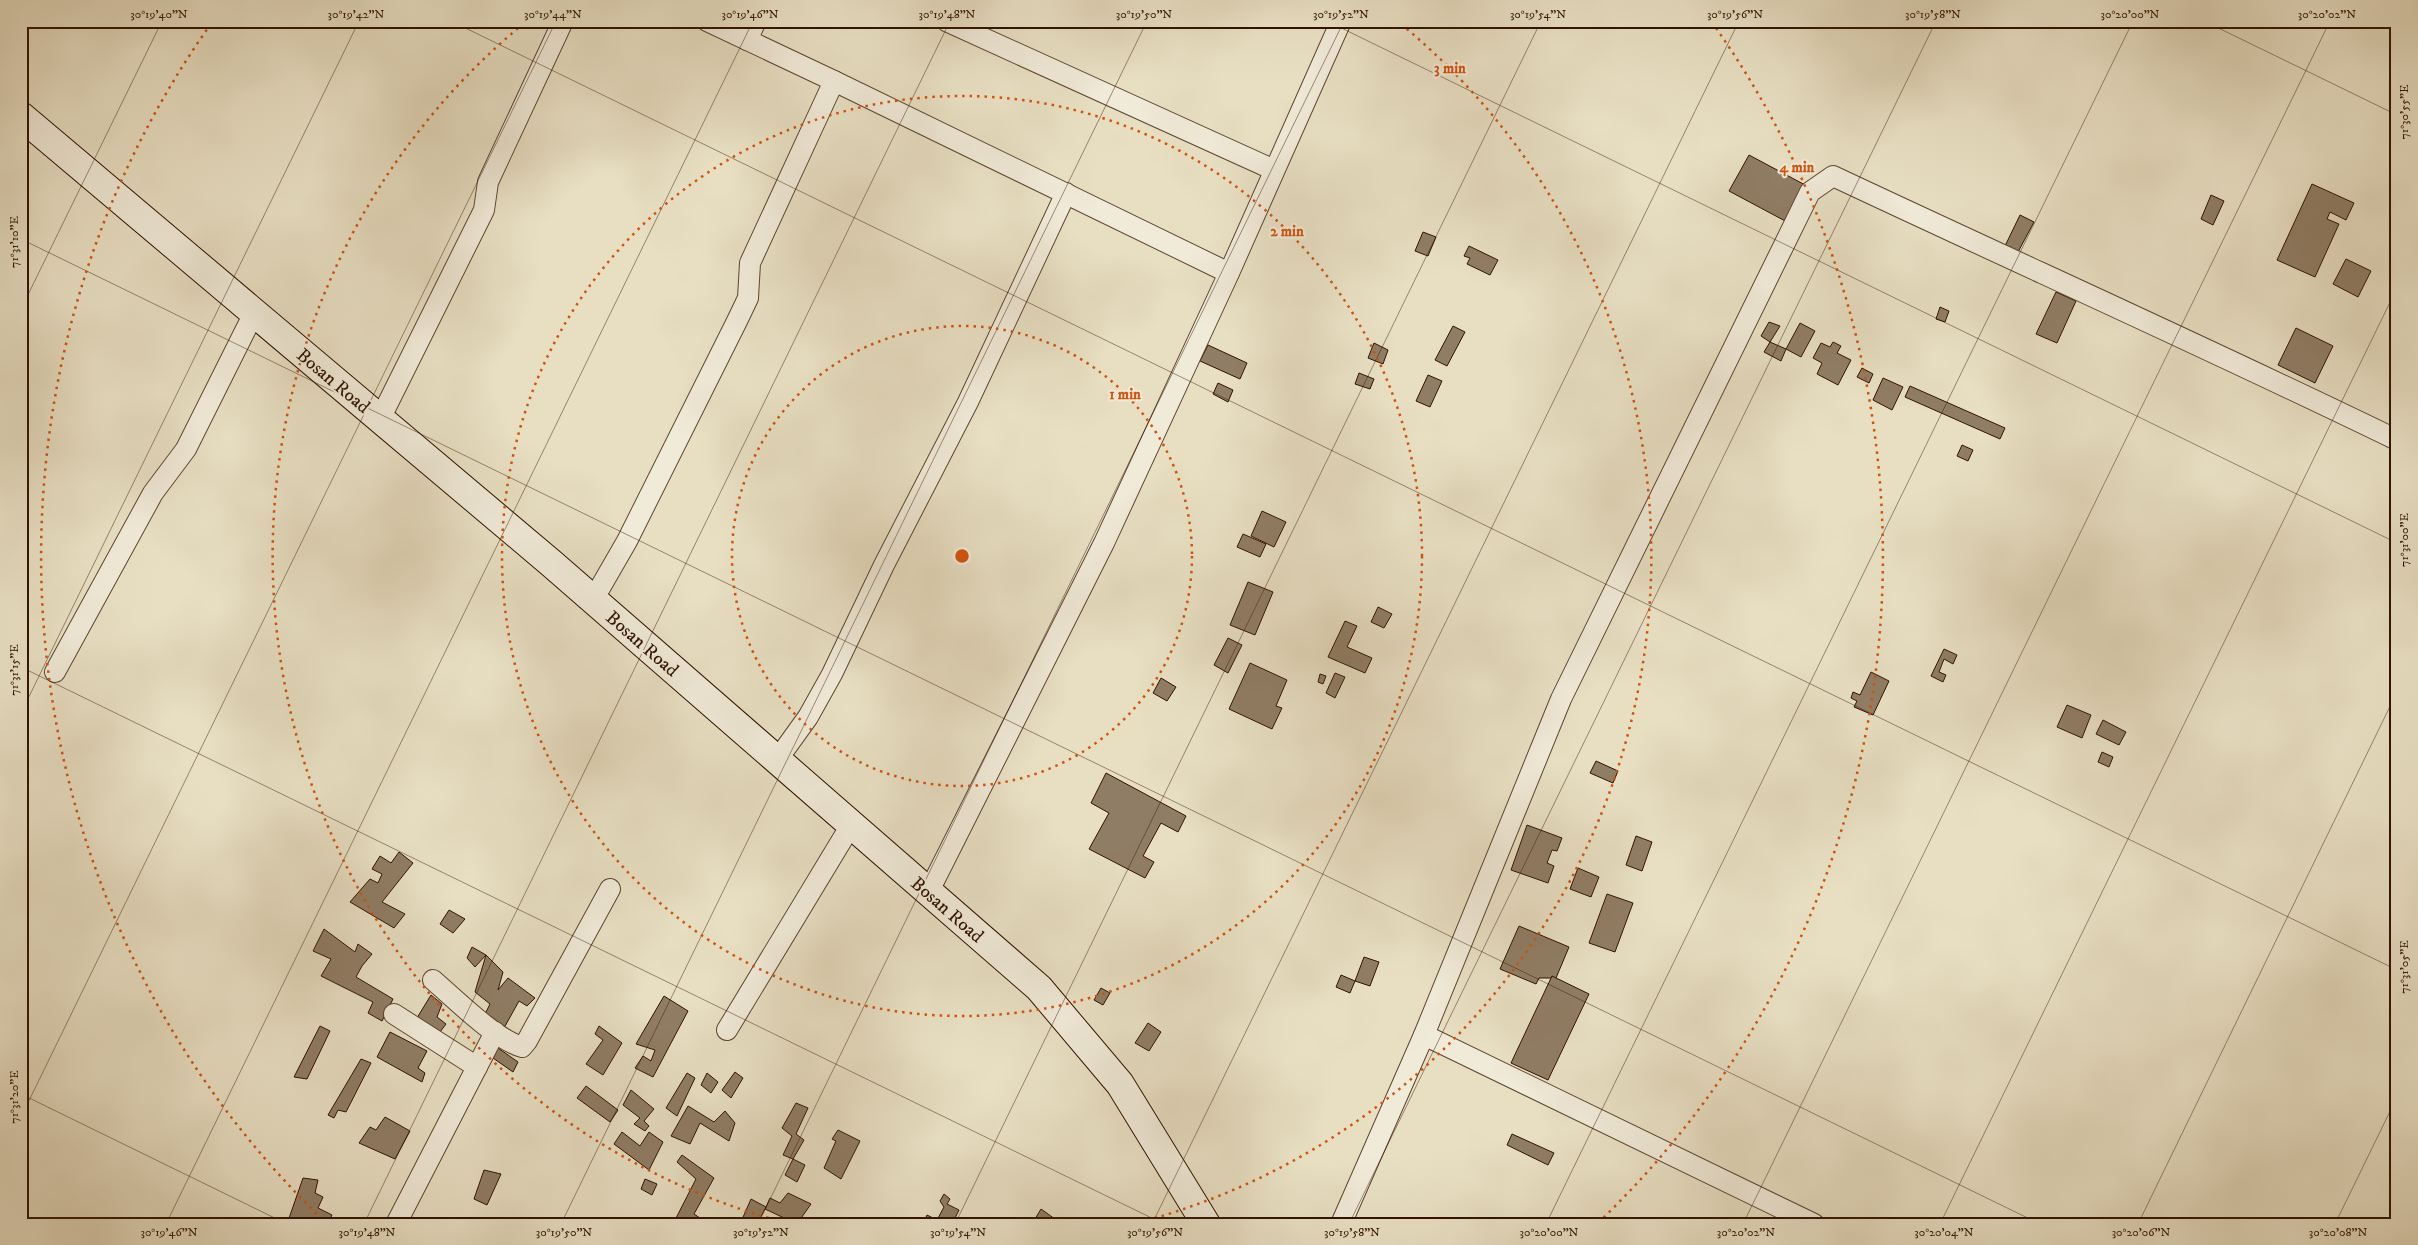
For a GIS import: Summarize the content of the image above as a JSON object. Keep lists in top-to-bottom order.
{
  "streets": {
    "main road": ["Bosan Road"]
  },
  "coordinates": [
    "30°19'40\"N",
    "30°19'42\"N",
    "30°19'44\"N",
    "30°19'46\"N",
    "30°19'48\"N",
    "30°19'50\"N",
    "30°19'52\"N",
    "30°19'54\"N",
    "30°19'56\"N",
    "30°19'58\"N",
    "30°20'00\"N",
    "30°20'02\"N",
    "71°30'55\"E",
    "71°31'10\"E",
    "71°31'00\"E",
    "71°31'15\"E",
    "71°31'05\"E",
    "71°31'20\"E",
    "30°20'04\"N",
    "30°20'06\"N",
    "30°20'08\"N"
  ],
  "rings": [
    "3 min",
    "4 min",
    "2 min",
    "1 min"
  ]
}
